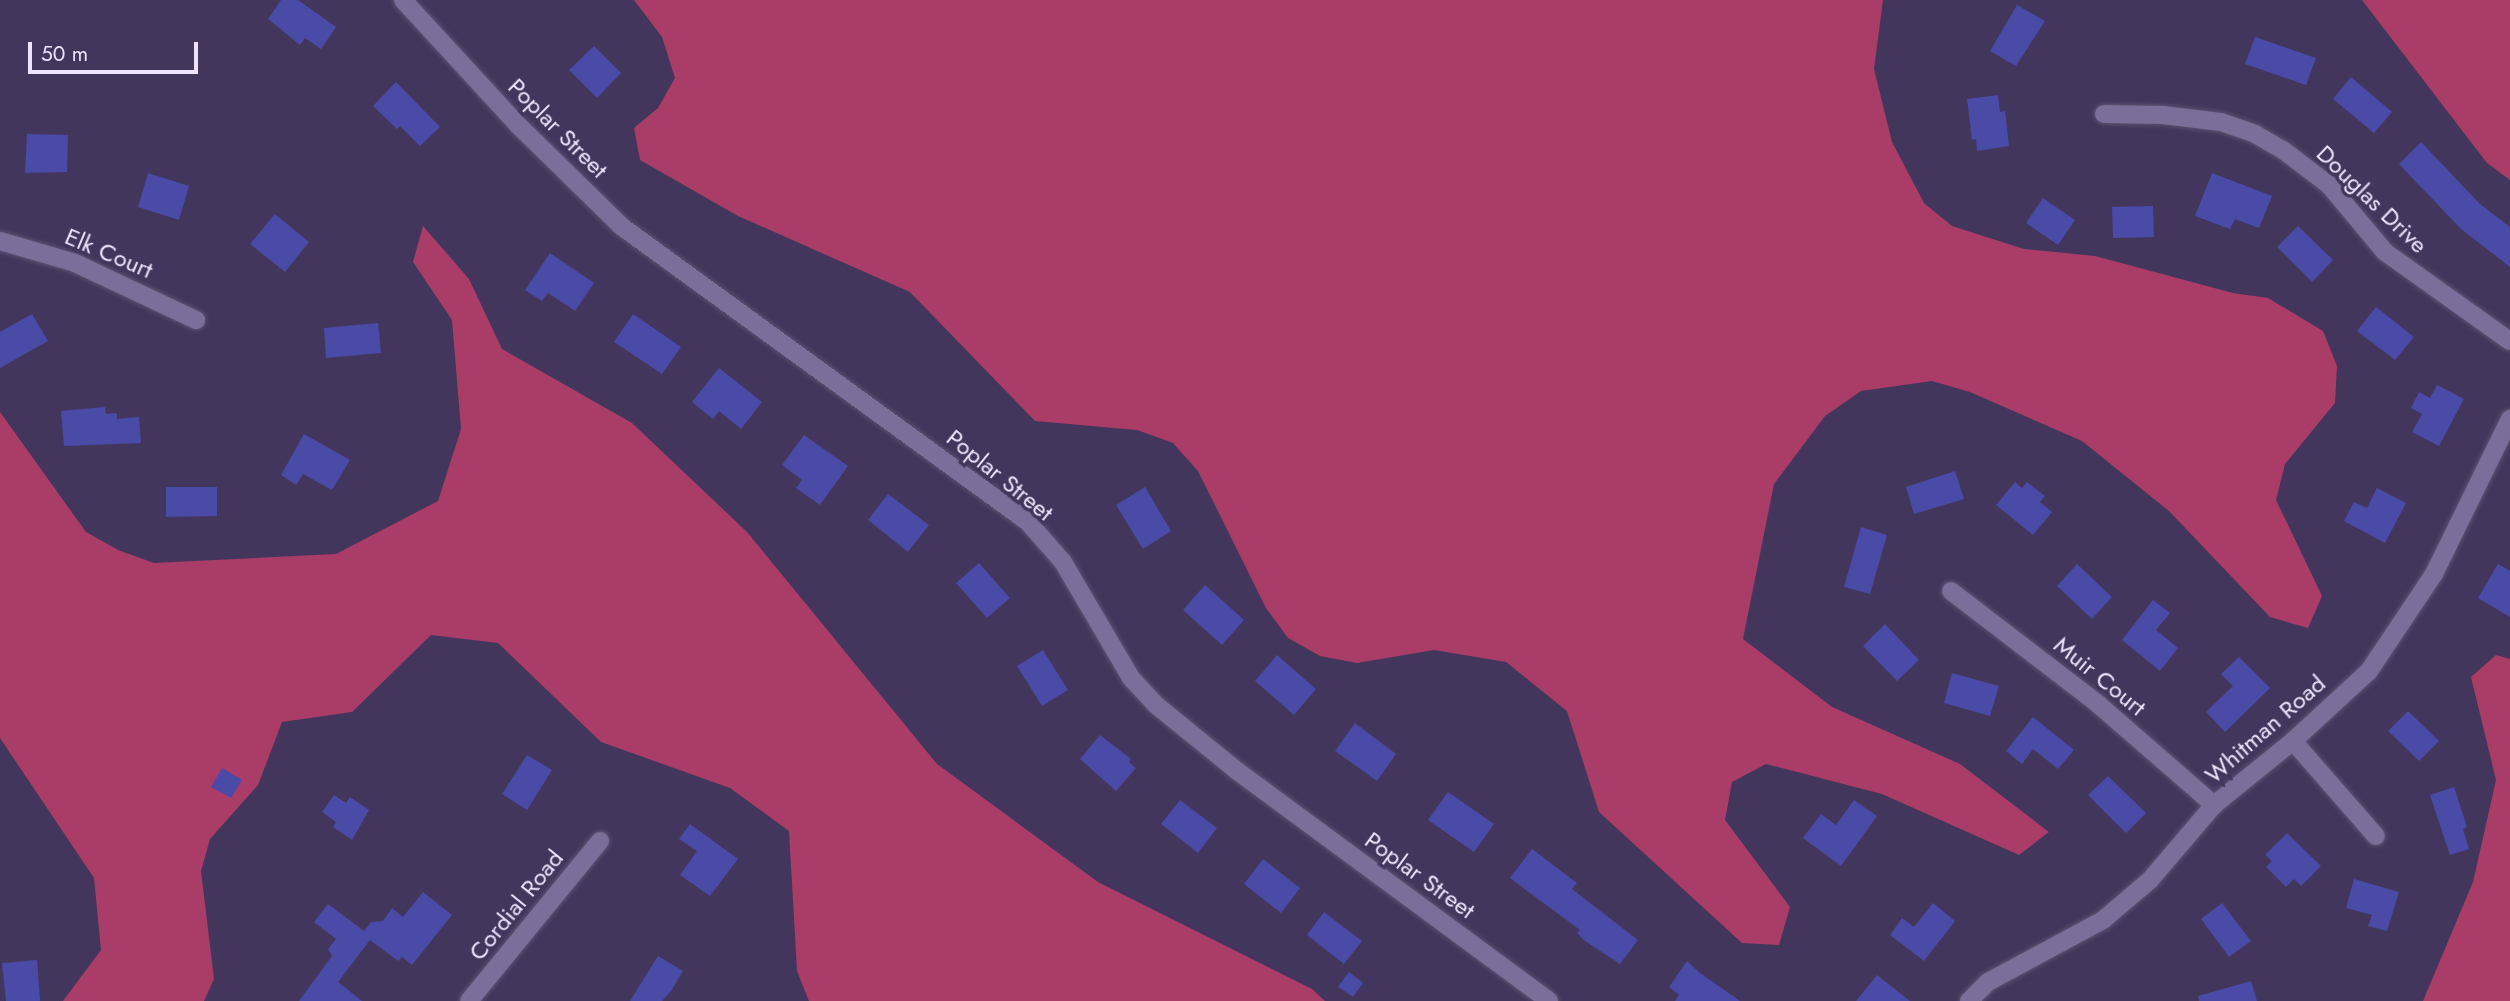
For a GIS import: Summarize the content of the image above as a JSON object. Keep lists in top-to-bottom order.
{
  "streets": {
    "street": [
      "Poplar Street",
      "Douglas Drive",
      "Elk Court",
      "Muir Court",
      "Whitman Road",
      "Cordial Road"
    ]
  },
  "crossings": [
    ["Muir Court", "Whitman Road"]
  ],
  "scale_bar": "50 m"
}
